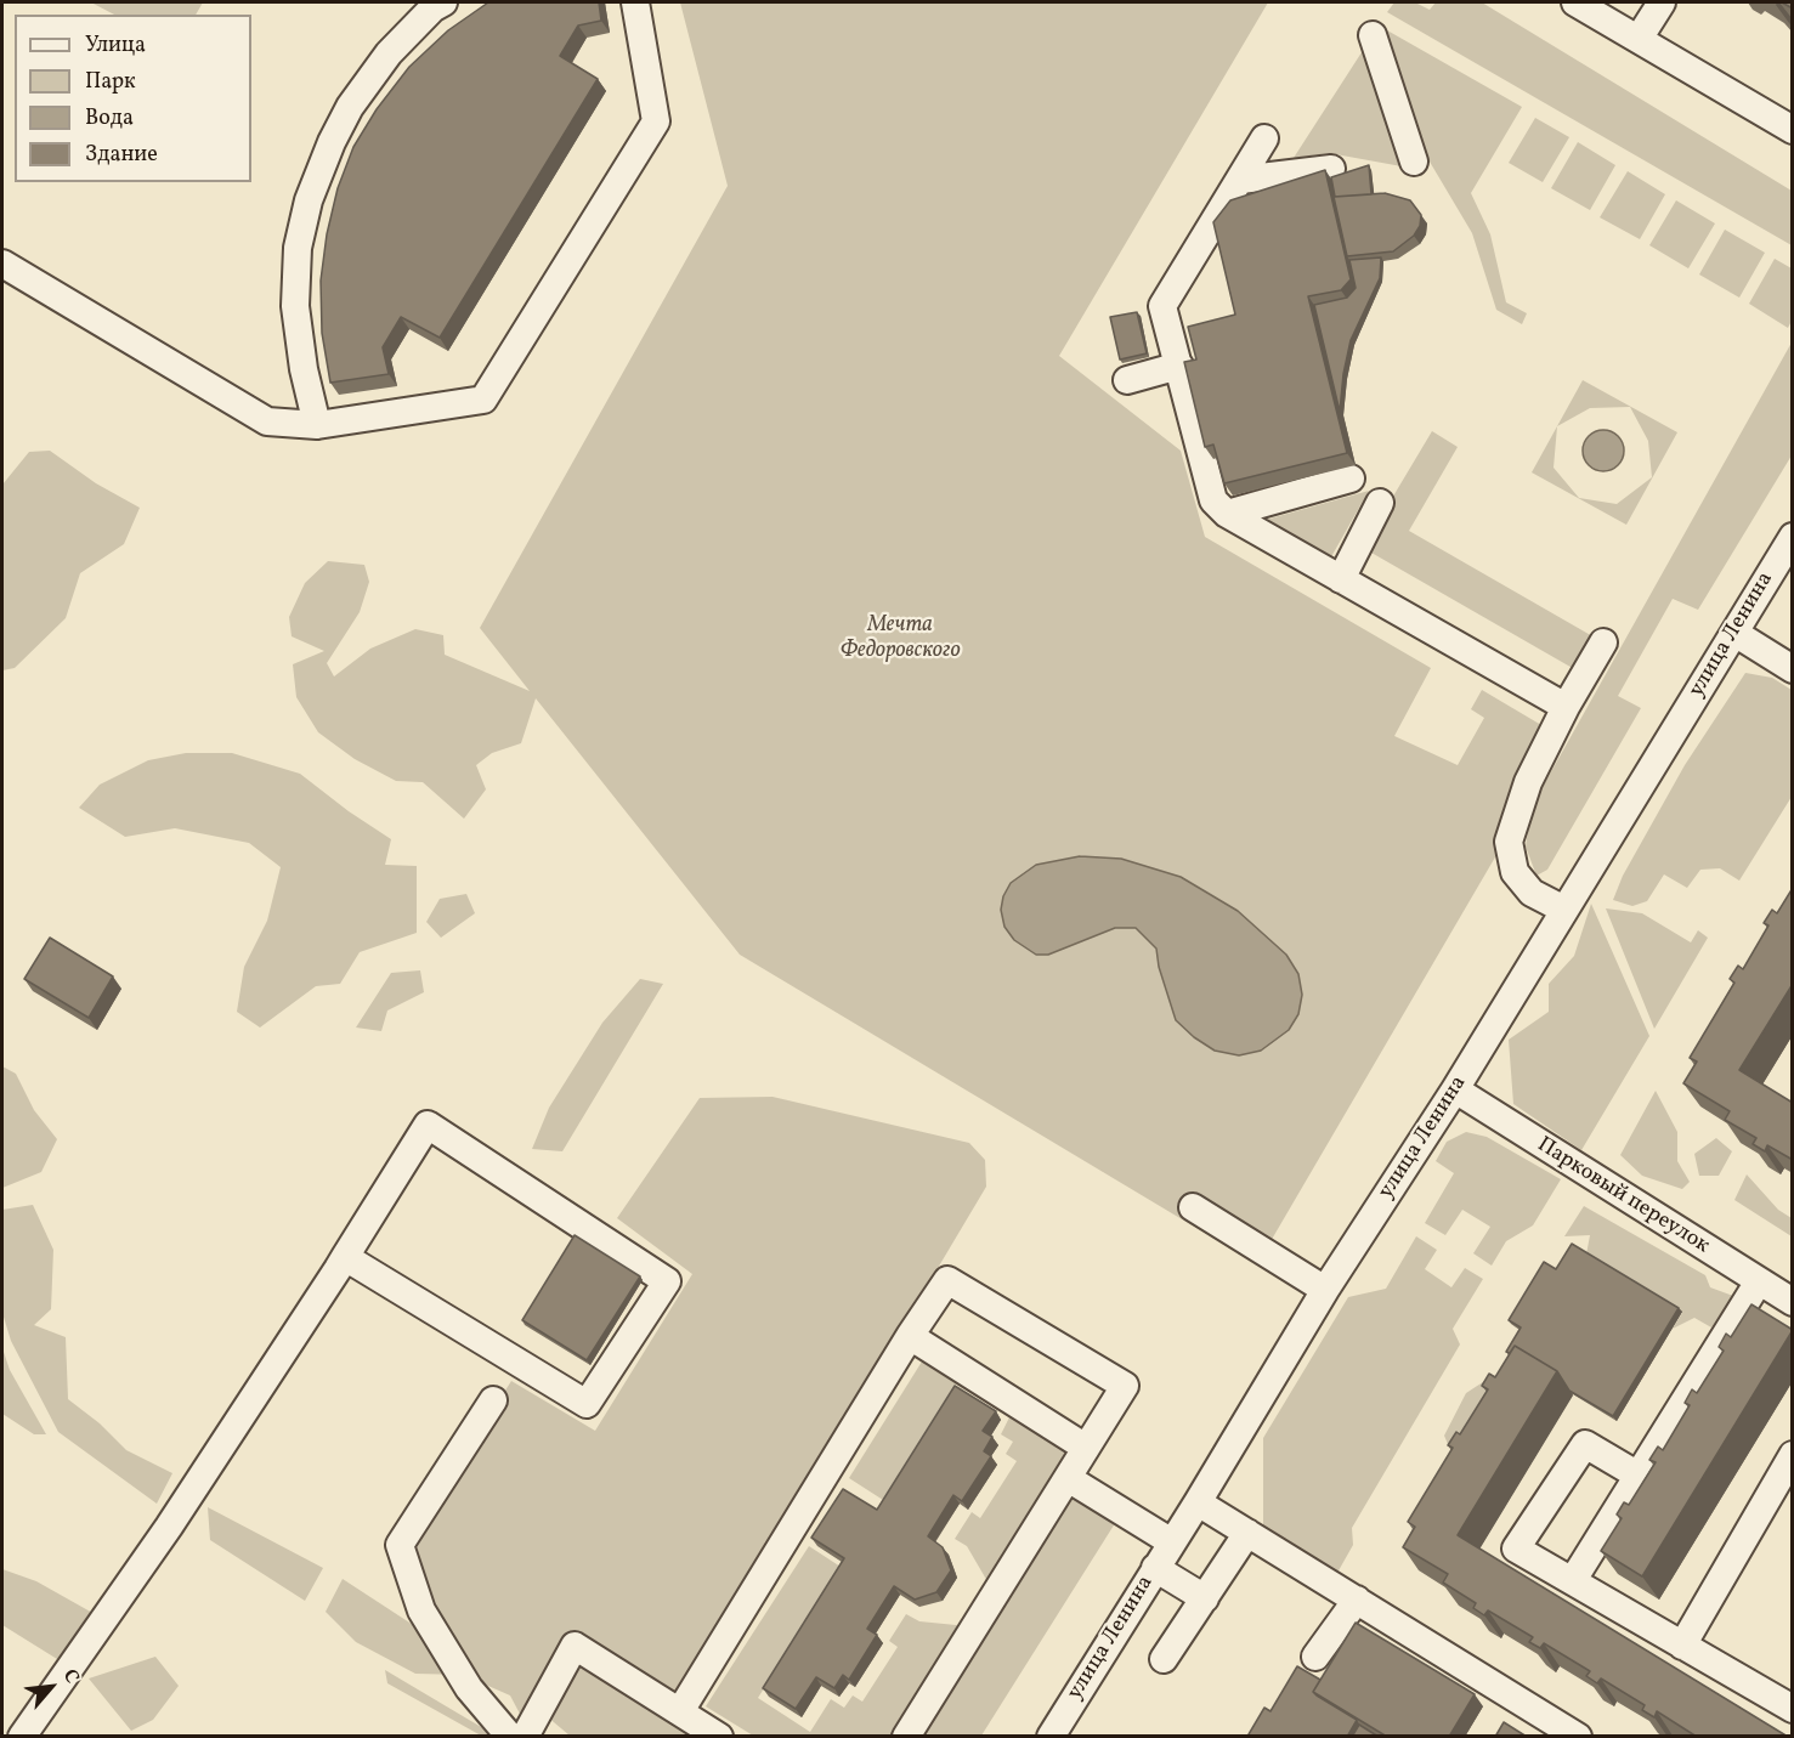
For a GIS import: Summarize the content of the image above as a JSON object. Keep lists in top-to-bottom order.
{
  "streets": {
    "street": ["улица Ленина", "Парковый переулок"]
  },
  "crossings": [
    ["улица Ленина", "Парковый переулок"]
  ],
  "parks": ["Мечта Федоровского"],
  "legend": [
    "Улица",
    "Парк",
    "Вода",
    "Здание"
  ],
  "north": "top right"
}
